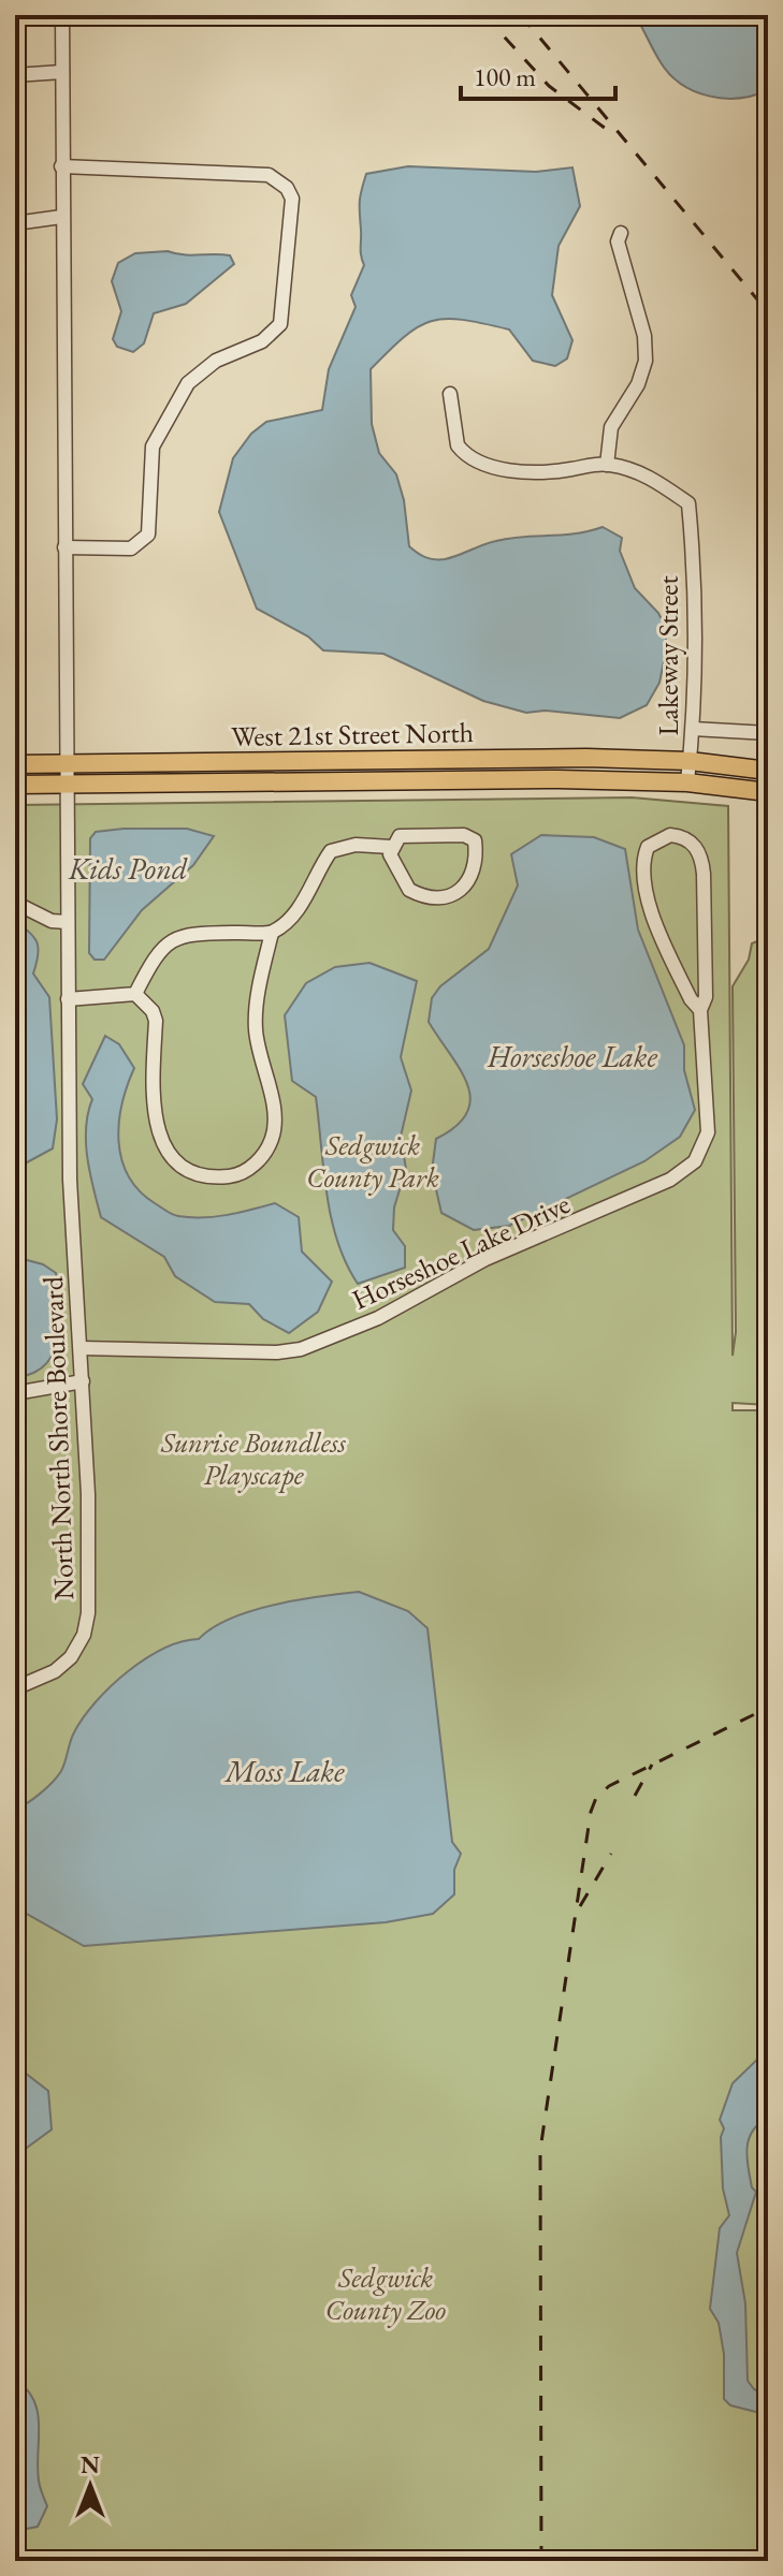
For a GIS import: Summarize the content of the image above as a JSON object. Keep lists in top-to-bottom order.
{
  "streets": {
    "main road": ["West 21st Street North"],
    "street": ["Lakeway Street", "Horseshoe Lake Drive", "North North Shore Boulevard"]
  },
  "crossings": [
    ["Lakeway Street", "West 21st Street North"],
    ["West 21st Street North", "North North Shore Boulevard"],
    ["Horseshoe Lake Drive", "North North Shore Boulevard"]
  ],
  "water": ["Kids Pond", "Horseshoe Lake", "Moss Lake"],
  "parks": ["Sedgwick County Park", "Sunrise Boundless Playscape", "Sedgwick County Zoo"],
  "scale_bar": "100 m",
  "north": "top"
}
